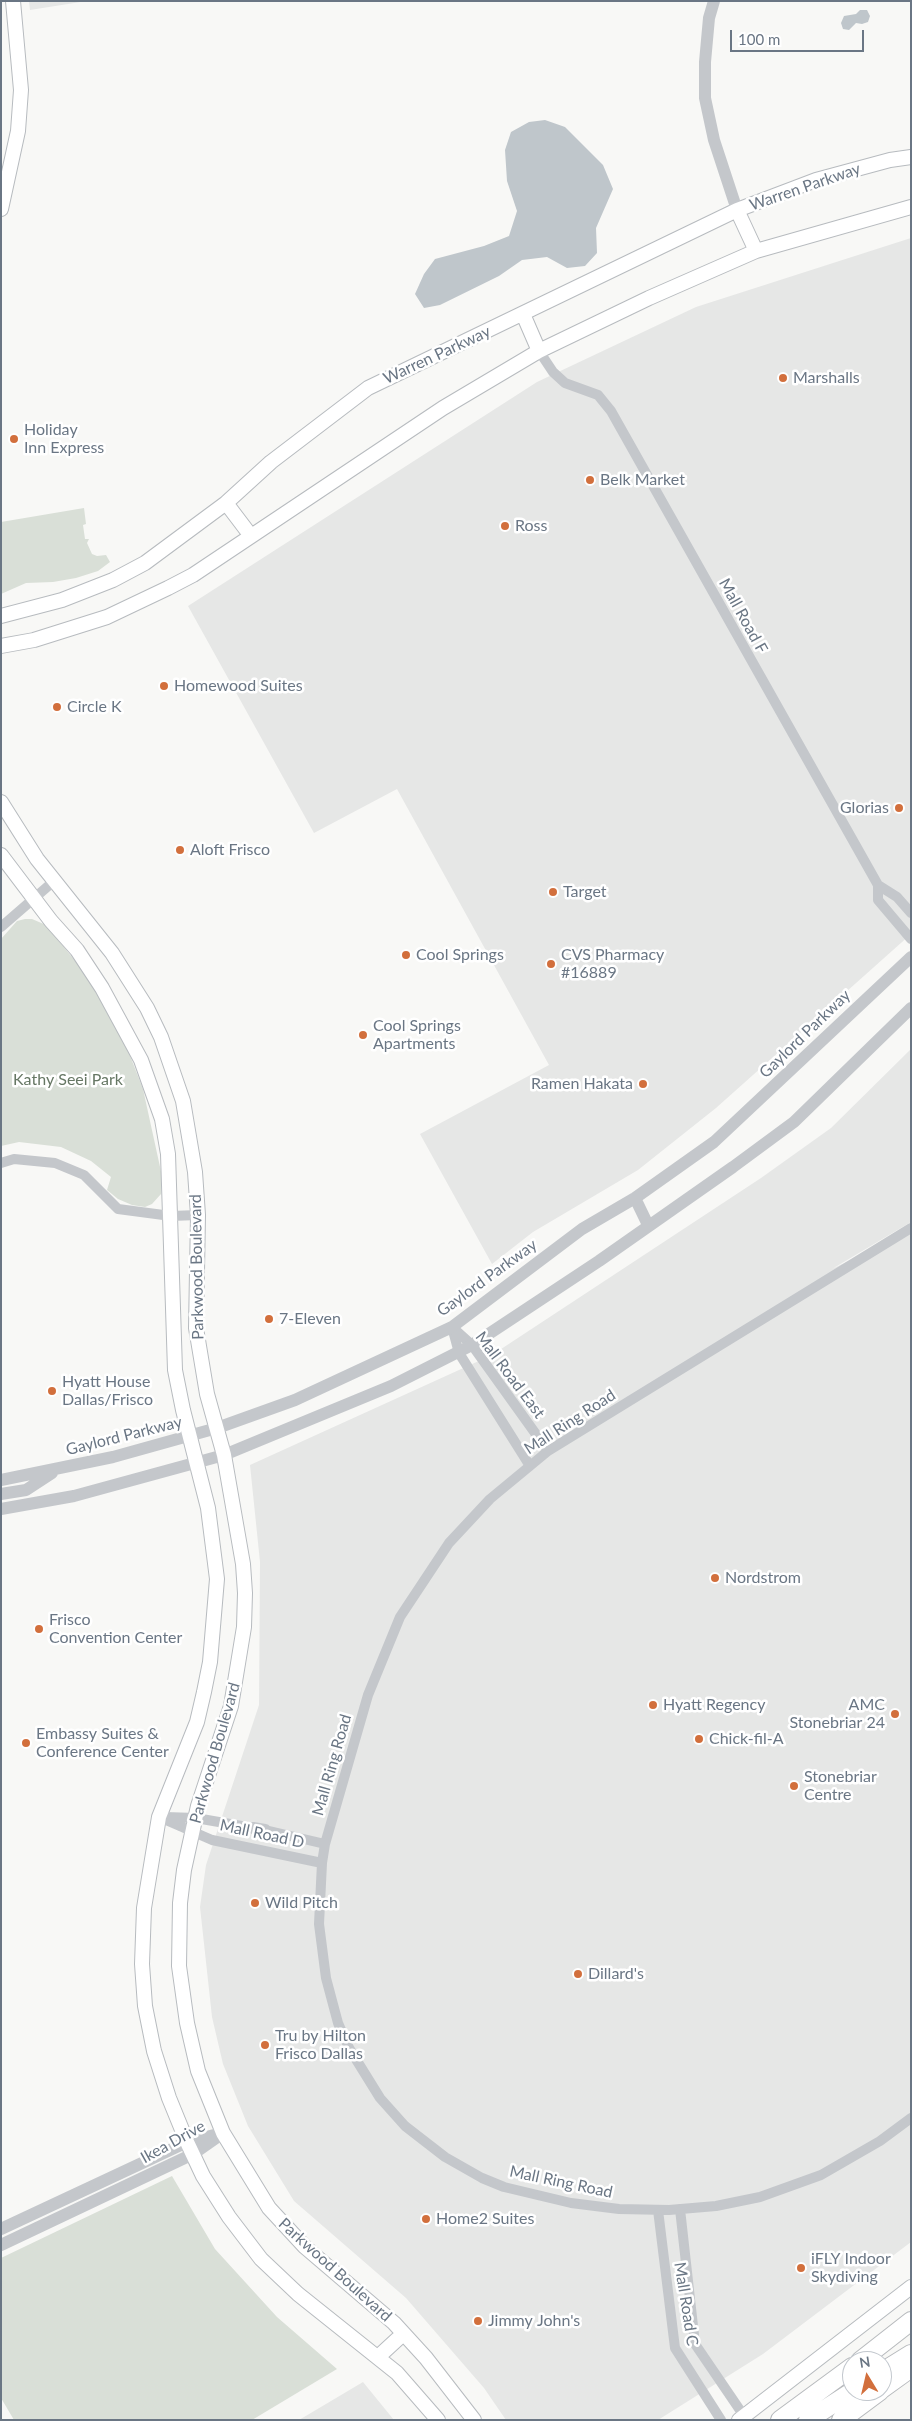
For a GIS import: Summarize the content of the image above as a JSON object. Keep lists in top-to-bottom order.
{
  "streets": {
    "main road": ["Warren Parkway", "Parkwood Boulevard"],
    "street": [
      "Mall Road F",
      "Gaylord Parkway",
      "Mall Road East",
      "Mall Ring Road",
      "Mall Road D",
      "Ikea Drive",
      "Mall Road C"
    ]
  },
  "crossings": [
    ["Gaylord Parkway", "Parkwood Boulevard"],
    ["Gaylord Parkway", "Mall Road East"],
    ["Parkwood Boulevard", "Mall Road D"],
    ["Parkwood Boulevard", "Ikea Drive"],
    ["Mall Road East", "Mall Ring Road"],
    ["Mall Ring Road", "Mall Road D"],
    ["Mall Ring Road", "Mall Road C"]
  ],
  "parks": ["Kathy Seei Park"],
  "places": [
    "Marshalls",
    "Holiday Inn Express",
    "Belk Market",
    "Ross",
    "Homewood Suites",
    "Circle K",
    "Glorias",
    "Aloft Frisco",
    "Target",
    "Cool Springs",
    "CVS Pharmacy #16889",
    "Cool Springs Apartments",
    "Ramen Hakata",
    "7-Eleven",
    "Hyatt House Dallas/Frisco",
    "Nordstrom",
    "Frisco Convention Center",
    "Hyatt Regency",
    "AMC Stonebriar 24",
    "Chick-fil-A",
    "Embassy Suites & Conference Center",
    "Stonebriar Centre",
    "Wild Pitch",
    "Dillard's",
    "Tru by Hilton Frisco Dallas",
    "Home2 Suites",
    "iFLY Indoor Skydiving",
    "Jimmy John's"
  ],
  "scale_bar": "100 m",
  "north": "top"
}
